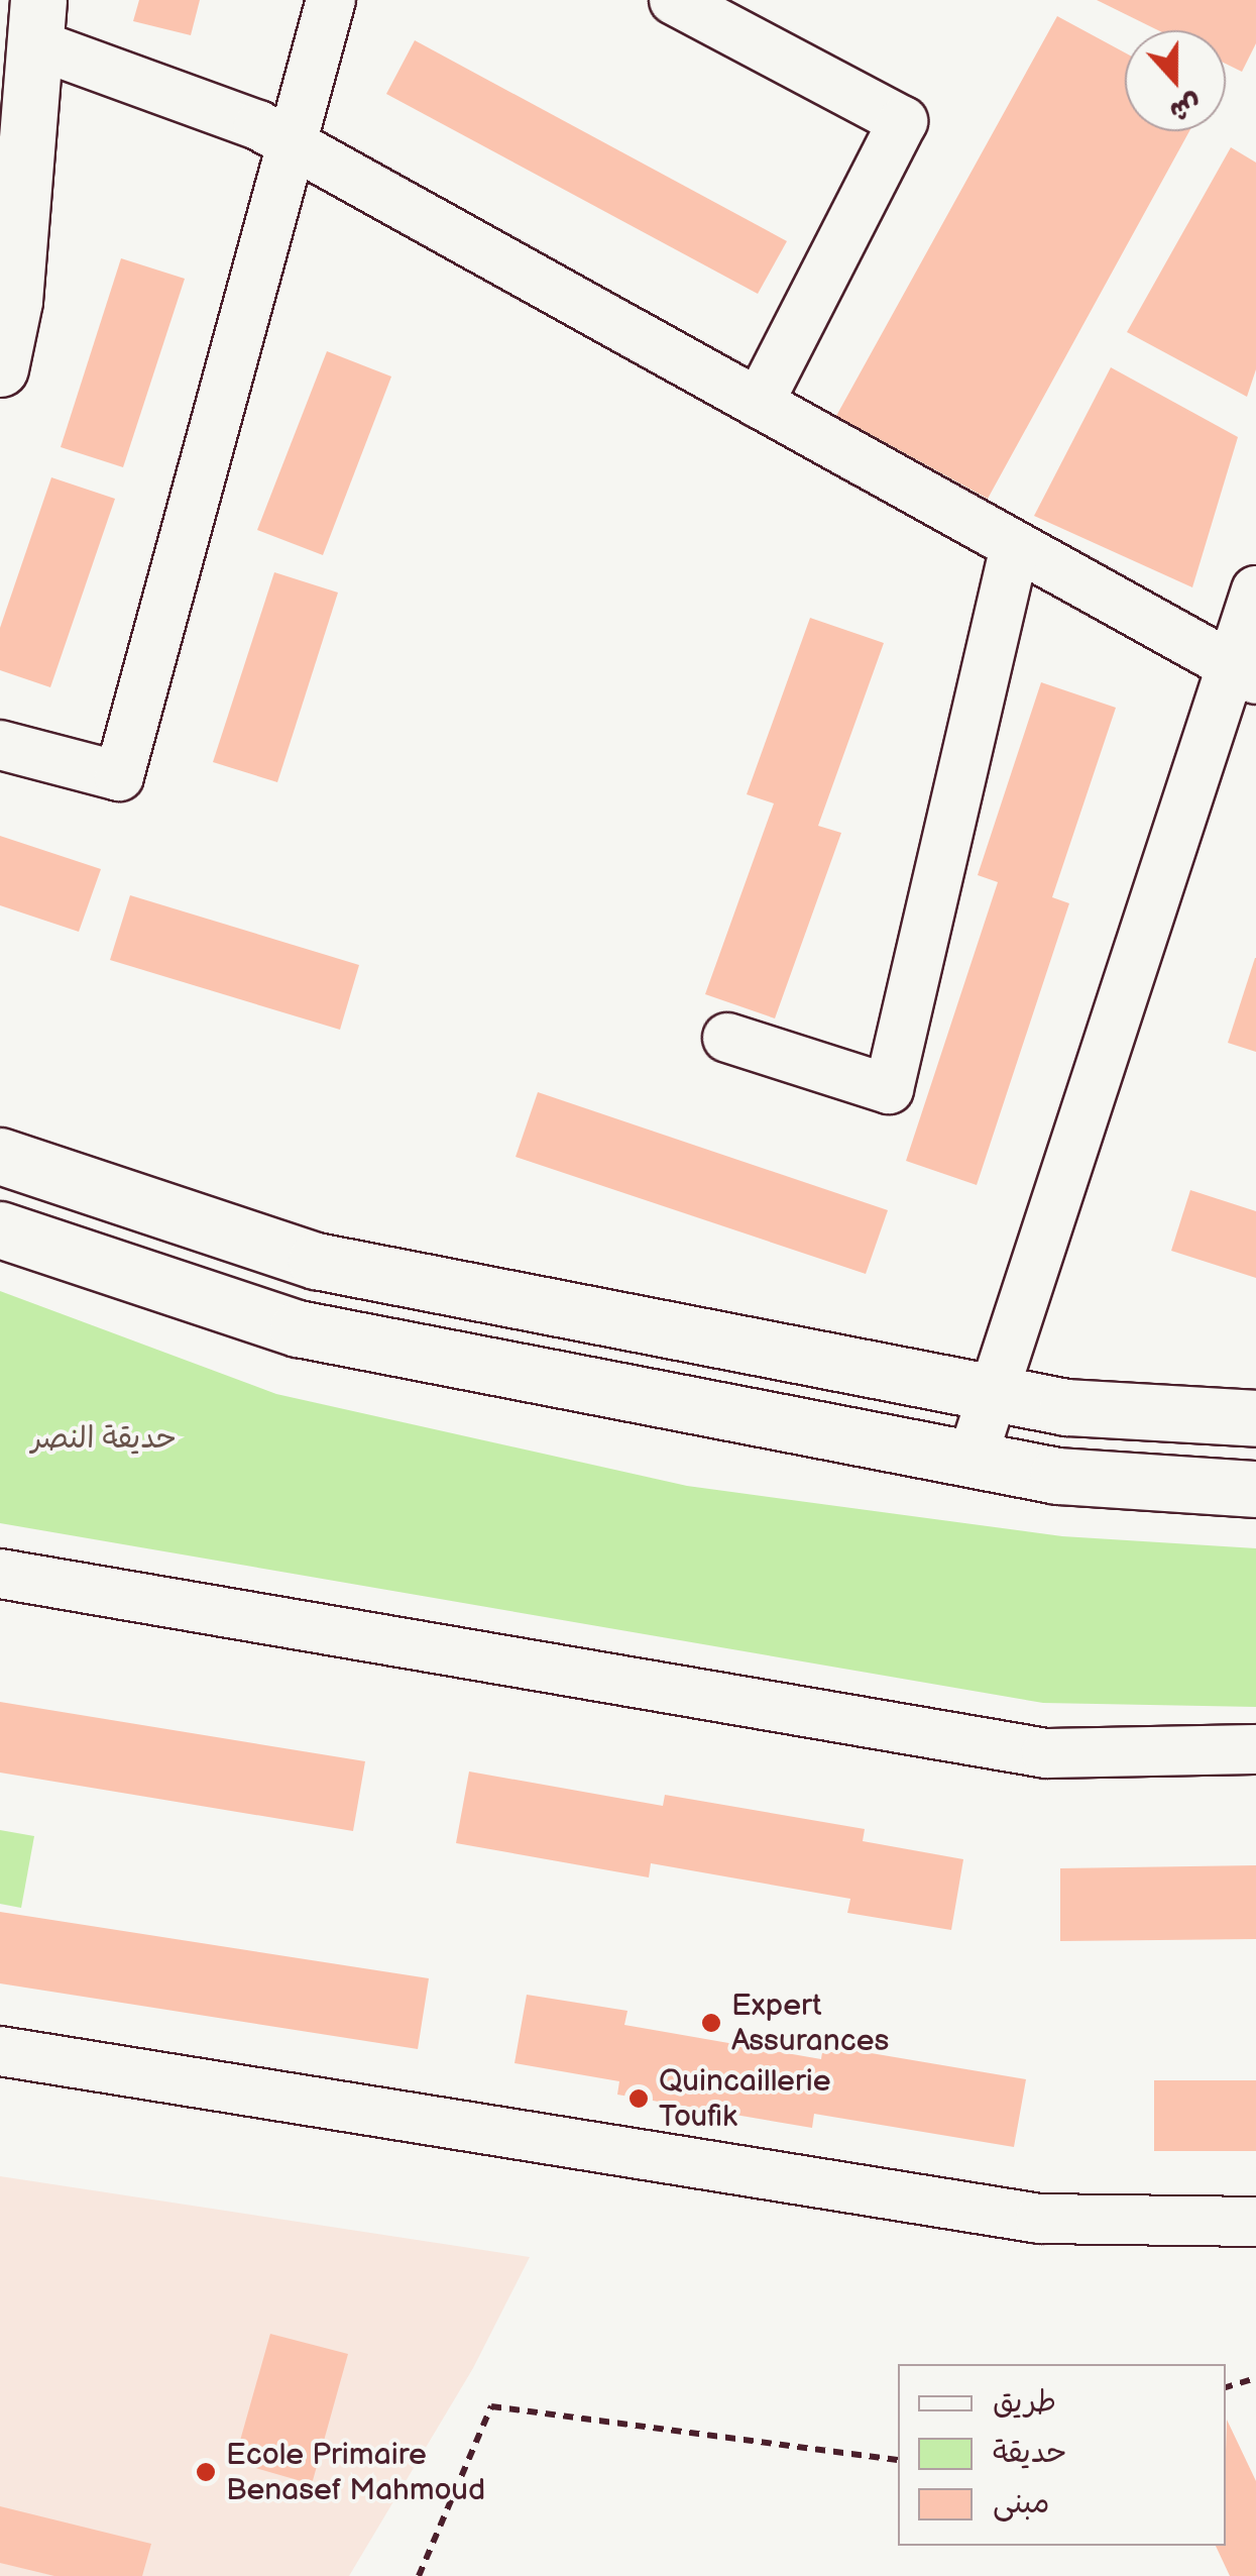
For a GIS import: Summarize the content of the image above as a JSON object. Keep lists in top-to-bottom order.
{
  "parks": ["حديقة النصر"],
  "places": ["Expert Assurances", "Quincaillerie Toufik", "Ecole Primaire Benasef Mahmoud"],
  "legend": ["طريق", "حديقة", "مبنى"],
  "north": "bottom"
}
